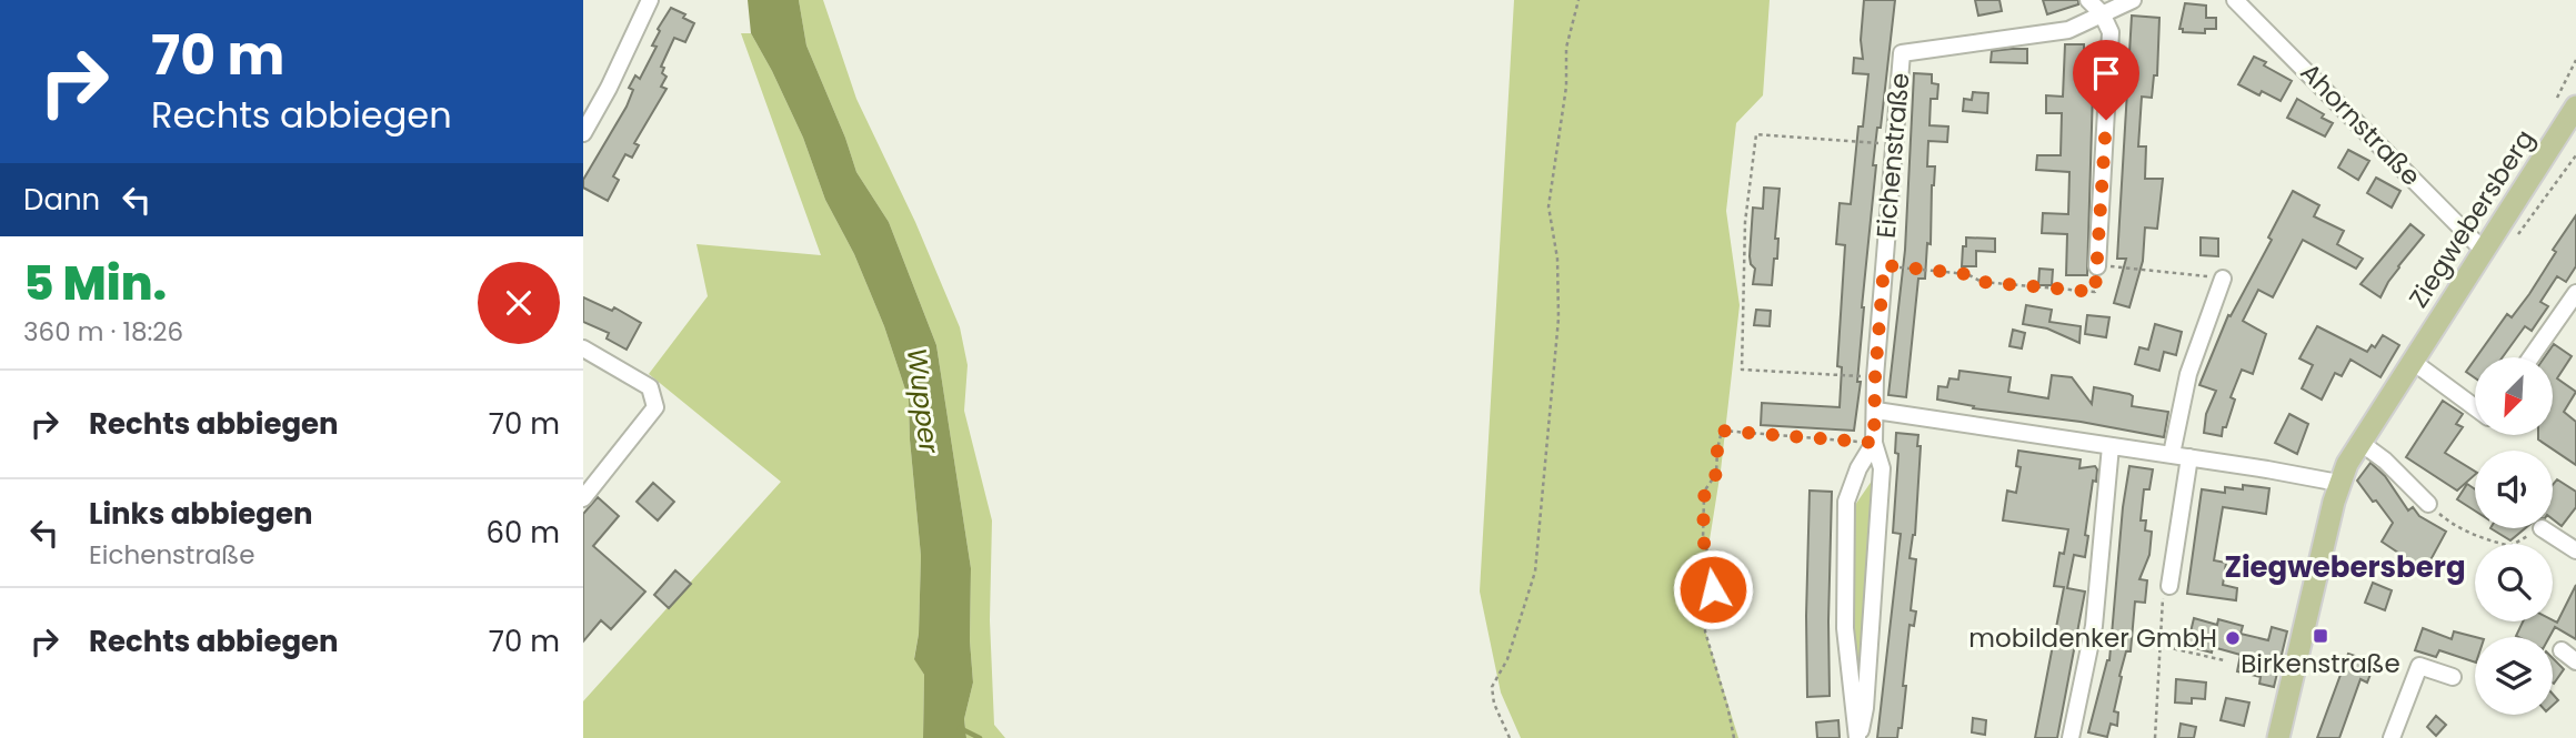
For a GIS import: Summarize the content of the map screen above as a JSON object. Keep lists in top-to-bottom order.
{
  "streets": {
    "main road": ["Ziegwebersberg"],
    "street": ["Ahornstraße", "Eichenstraße"]
  },
  "crossings": [
    ["Ahornstraße", "Ziegwebersberg"]
  ],
  "districts": ["Ziegwebersberg"],
  "water": ["Wupper"],
  "places": {
    "transit": ["Birkenstraße"],
    "other": ["mobildenker GmbH"]
  },
  "north": "bottom left",
  "page": {
    "turn": ["70 m", "Rechts abbiegen"],
    "then": "Dann",
    "heading": ["5 Min.", "360 m · 18:26"],
    "list": [
      {
        "name": "Rechts abbiegen",
        "value": "70 m"
      },
      {
        "name": "Links abbiegen",
        "note": "Eichenstraße",
        "value": "60 m"
      },
      {
        "name": "Rechts abbiegen",
        "value": "70 m"
      }
    ]
  }
}
